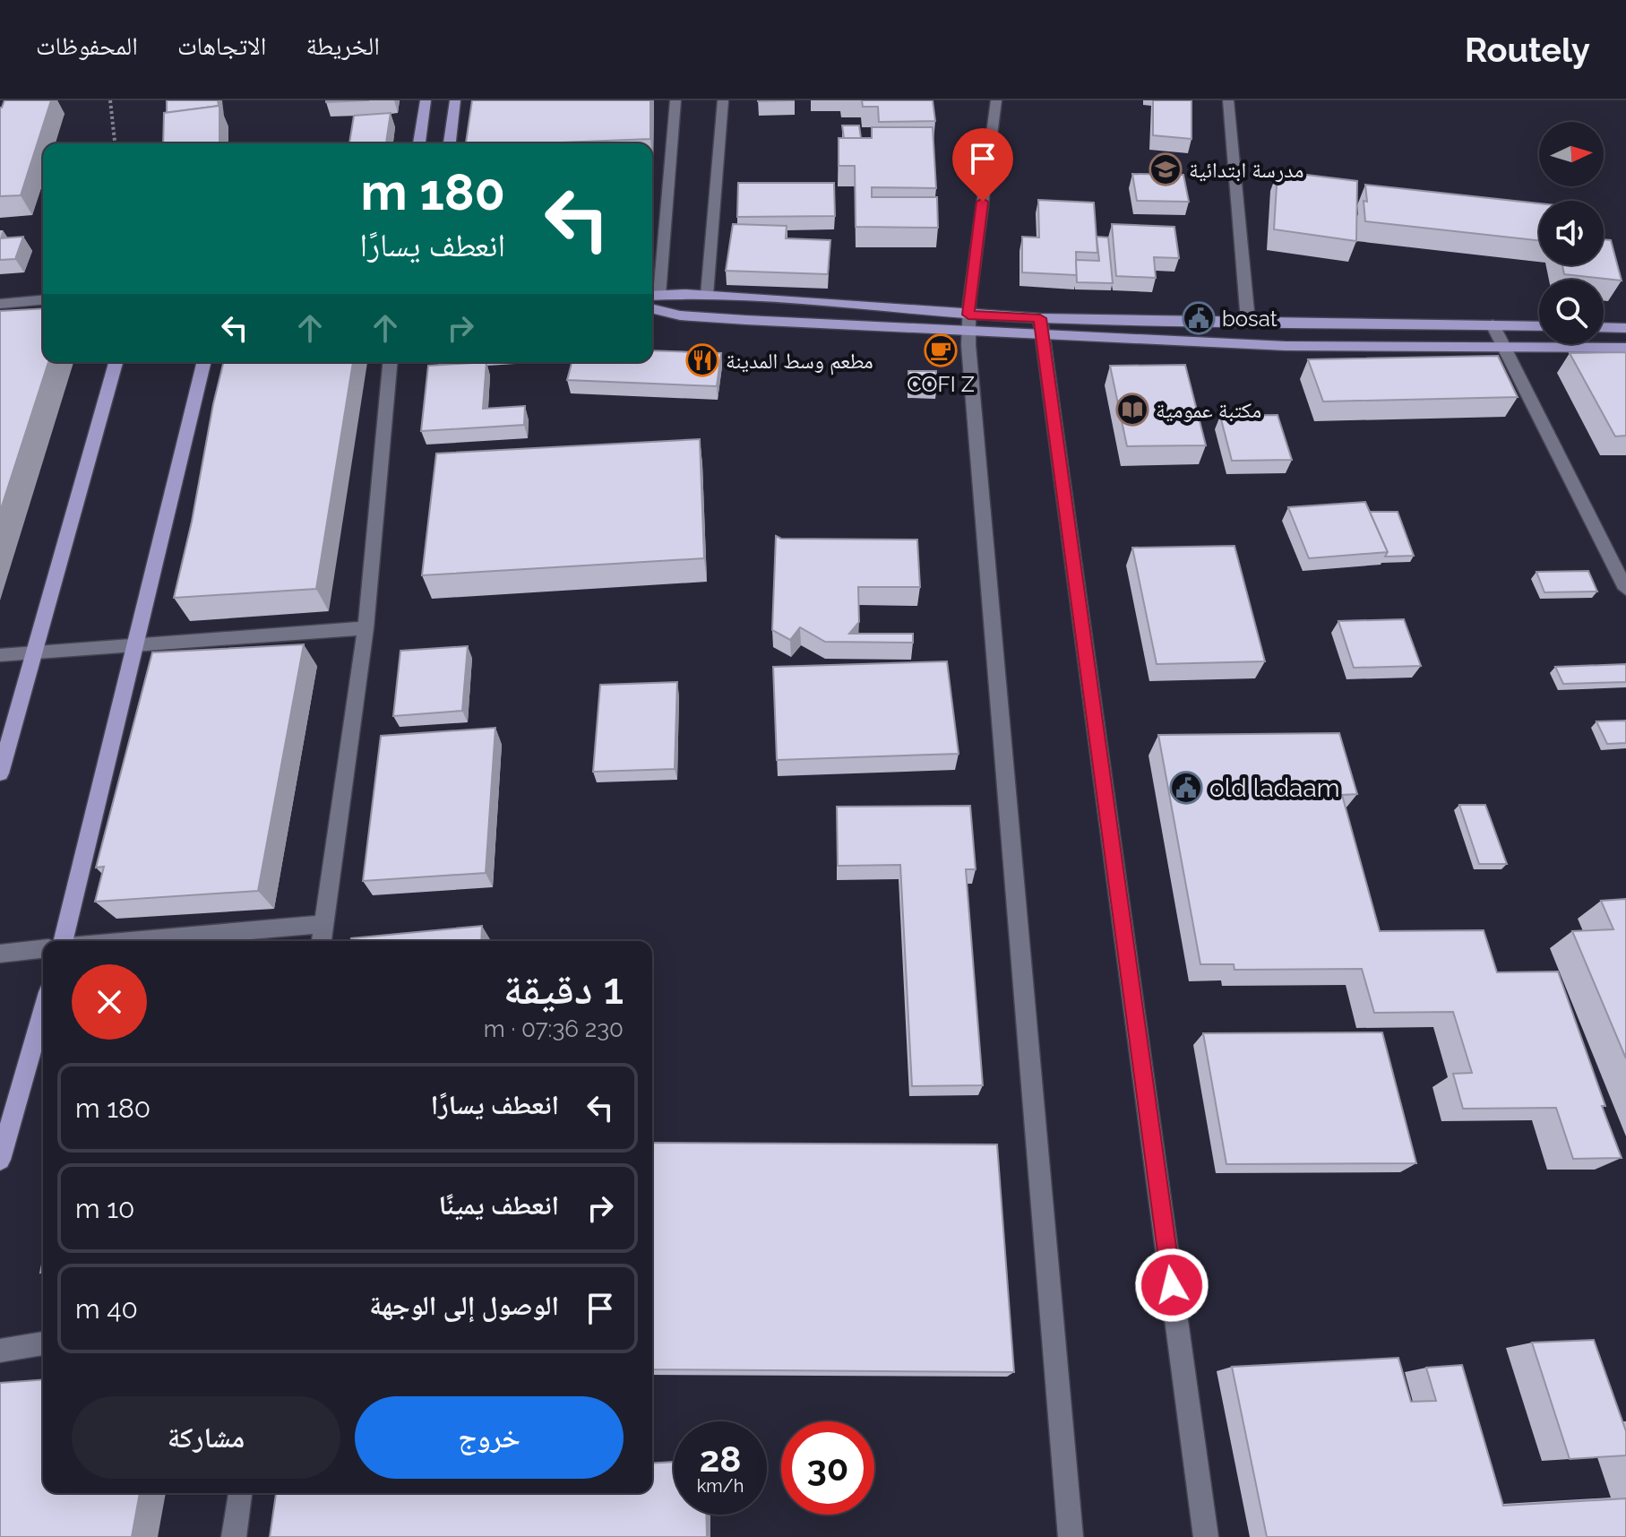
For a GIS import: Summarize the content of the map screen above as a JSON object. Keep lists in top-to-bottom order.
{
  "places": {
    "school or university": ["مدرسة ابتدائية"],
    "public building": ["bosat", "old ladaam"],
    "cafe": ["COFI Z"],
    "restaurant": ["مطعم وسط المدينة"],
    "library": ["مكتبة عمومية"]
  },
  "north": "right",
  "page": {
    "header": "Routely",
    "nav": ["الخريطة", "الاتجاهات", "المحفوظات"],
    "turn": ["180 m", "انعطف يسارًا"],
    "heading": ["1 دقيقة", "230 m · 07:36"],
    "list": [
      {
        "name": "انعطف يسارًا",
        "value": "180 m"
      },
      {
        "name": "انعطف يمينًا",
        "value": "10 m"
      },
      {
        "name": "الوصول إلى الوجهة",
        "value": "40 m"
      }
    ],
    "buttons": ["خروج", "مشاركة"],
    "speed": "28 km/h",
    "limit": "30"
  }
}
